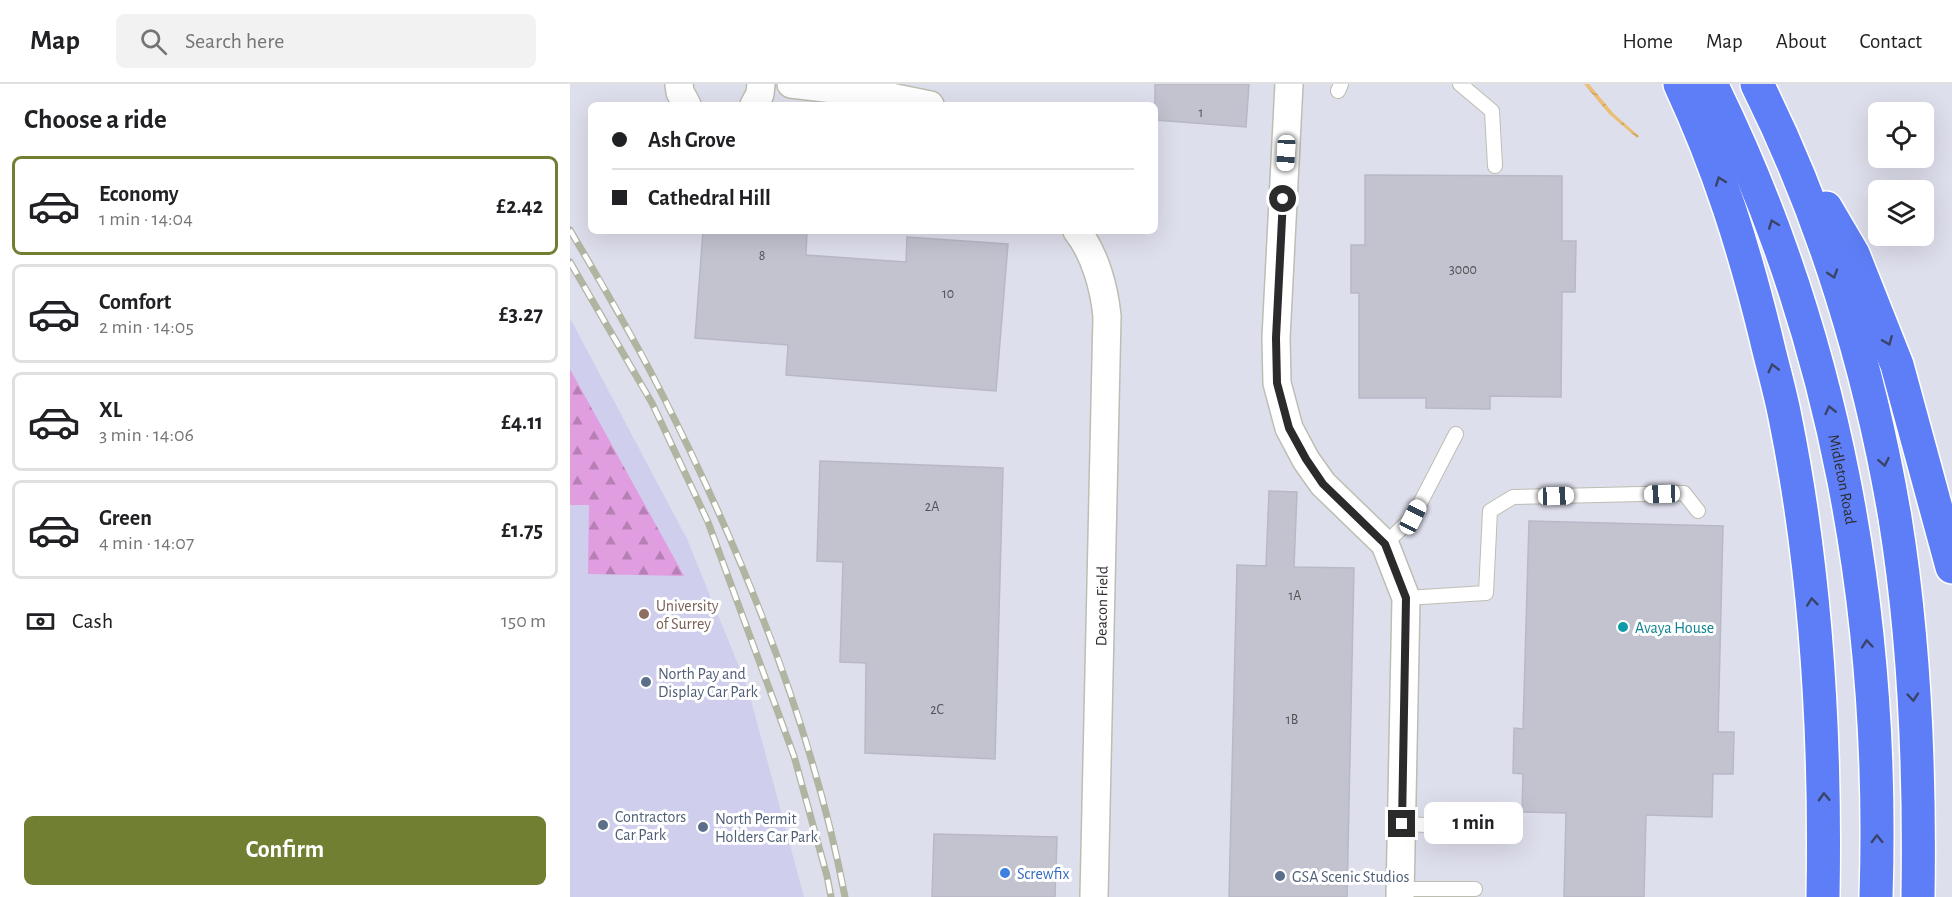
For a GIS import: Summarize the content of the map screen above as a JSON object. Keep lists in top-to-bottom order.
{
  "streets": {
    "highway": ["Midleton Road"],
    "street": ["Deacon Field"]
  },
  "places": [
    "University of Surrey",
    "Avaya House",
    "North Pay and Display Car Park",
    "Contractors Car Park",
    "North Permit Holders Car Park",
    "Screwfix",
    "GSA Scenic Studios"
  ],
  "house_numbers": [
    "1",
    "8",
    "3000",
    "10",
    "2A",
    "1A",
    "2C",
    "1B"
  ],
  "page": {
    "header": "Map",
    "search": "Search here",
    "nav": [
      "Home",
      "Map",
      "About",
      "Contact"
    ],
    "heading": "Choose a ride",
    "banner": ["Ash Grove", "Cathedral Hill"],
    "list": [
      {
        "name": "Economy",
        "note": "1 min · 14:04",
        "value": "£2.42"
      },
      {
        "name": "Comfort",
        "note": "2 min · 14:05",
        "value": "£3.27"
      },
      {
        "name": "XL",
        "note": "3 min · 14:06",
        "value": "£4.11"
      },
      {
        "name": "Green",
        "note": "4 min · 14:07",
        "value": "£1.75"
      }
    ],
    "pay": ["Cash", "150 m"],
    "bubble": "1 min",
    "buttons": "Confirm"
  }
}
